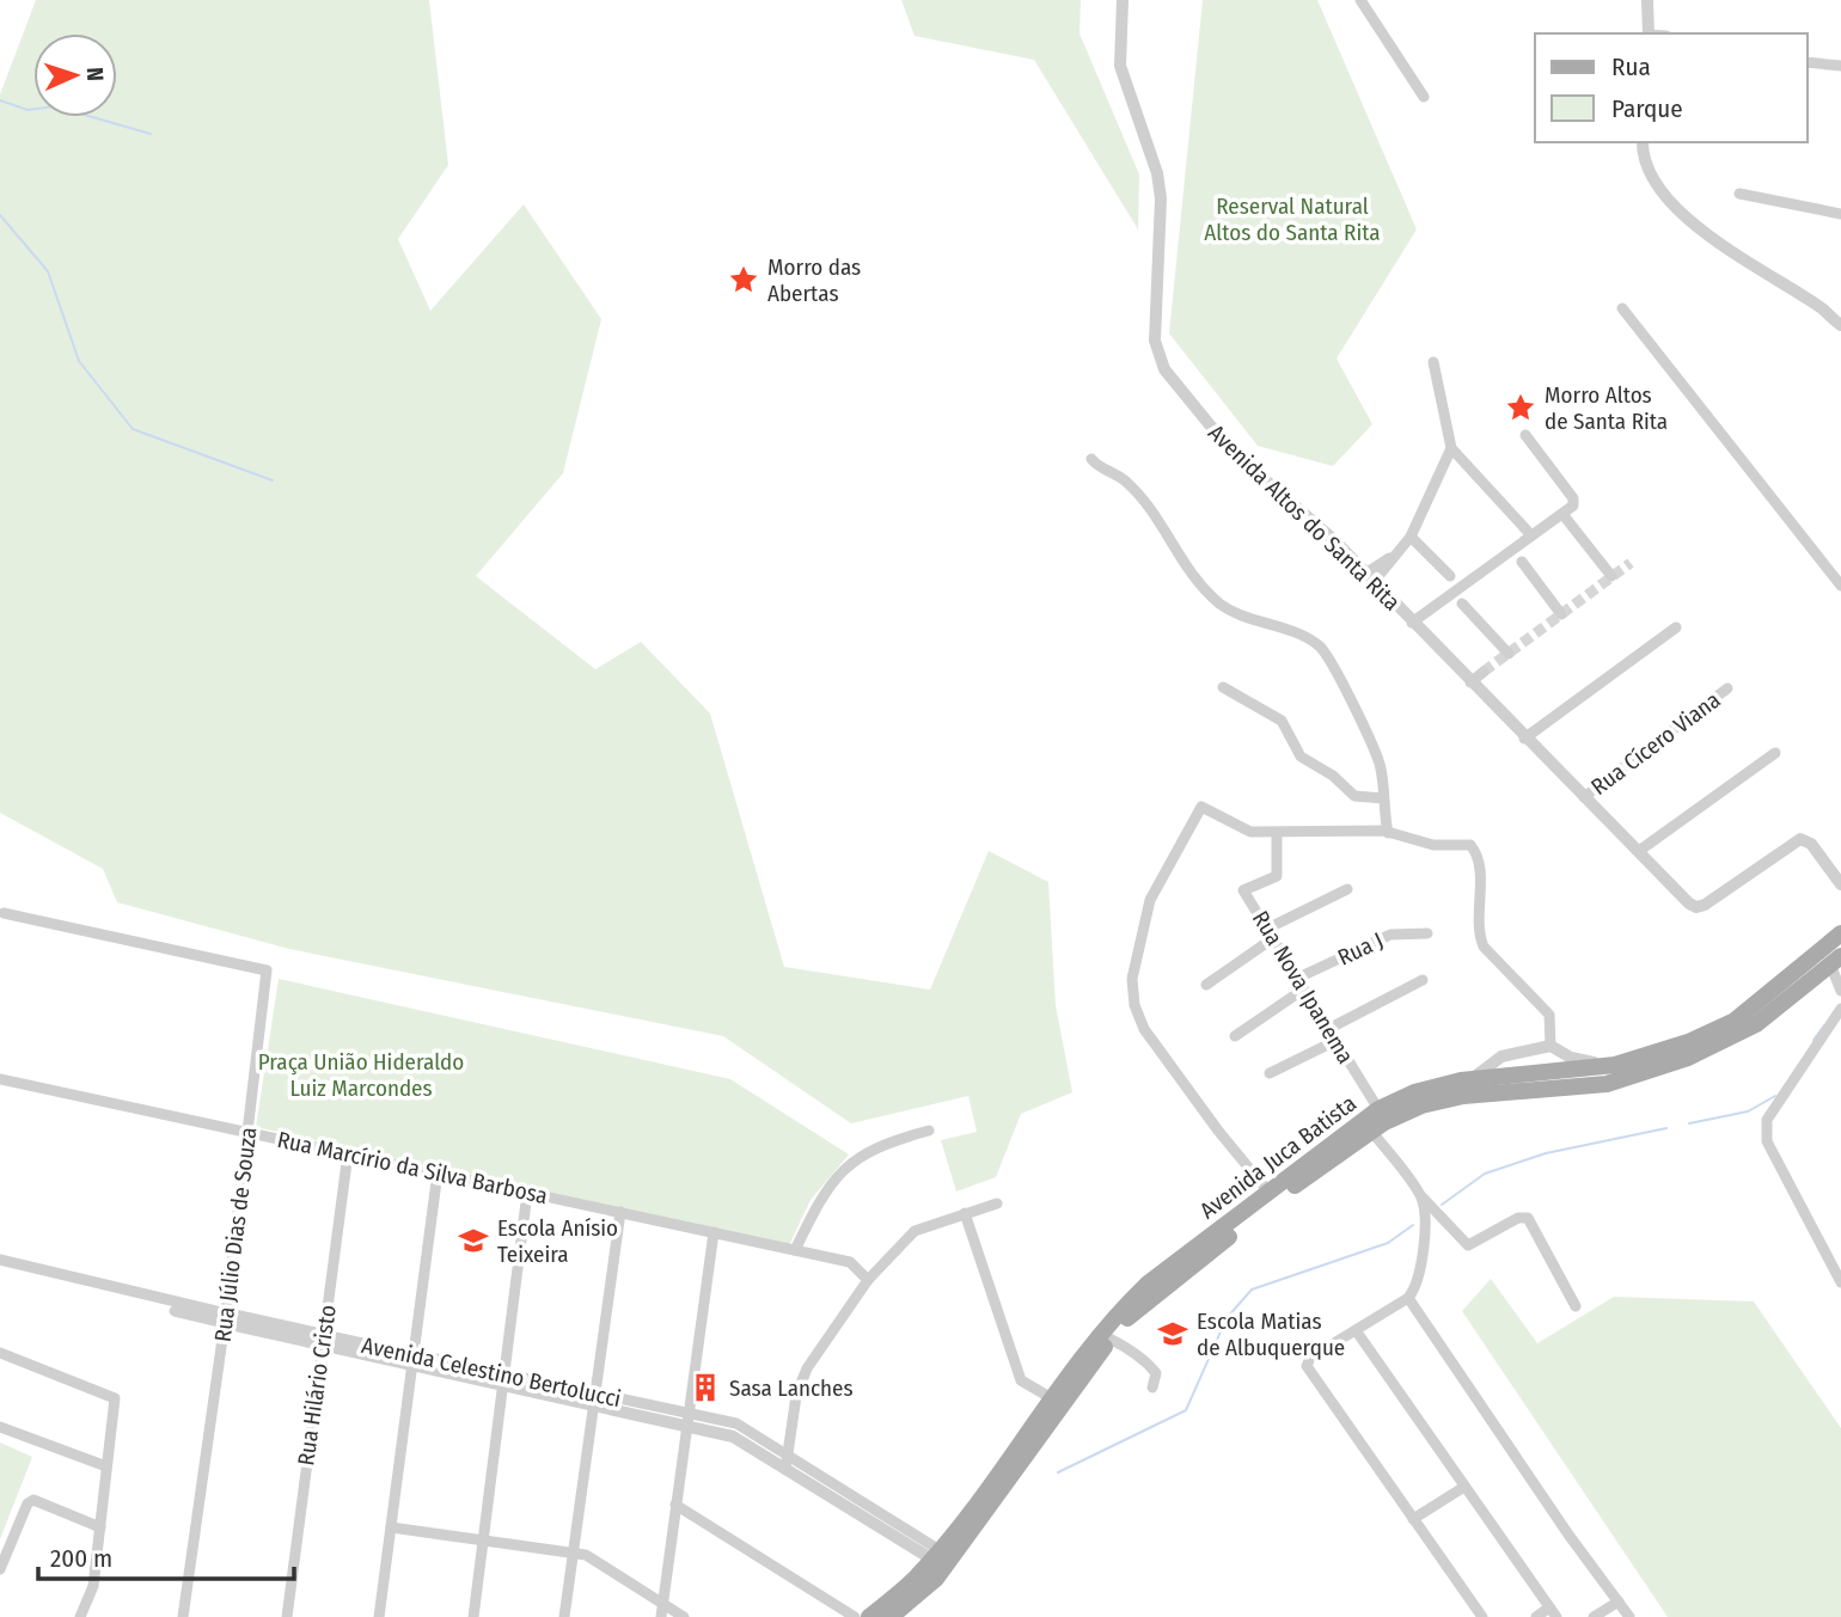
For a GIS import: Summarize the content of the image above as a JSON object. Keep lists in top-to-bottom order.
{
  "streets": {
    "main road": ["Avenida Juca Batista"],
    "street": [
      "Avenida Altos do Santa Rita",
      "Rua Cícero Viana",
      "Rua J",
      "Rua Nova Ipanema",
      "Rua Marcírio da Silva Barbosa",
      "Rua Júlio Dias de Souza",
      "Avenida Celestino Bertolucci",
      "Rua Hilário Cristo"
    ]
  },
  "crossings": [
    ["Avenida Altos do Santa Rita", "Rua Cícero Viana"],
    ["Rua J", "Rua Nova Ipanema"],
    ["Rua Nova Ipanema", "Avenida Juca Batista"],
    ["Avenida Juca Batista", "Avenida Celestino Bertolucci"],
    ["Rua Marcírio da Silva Barbosa", "Rua Júlio Dias de Souza"],
    ["Rua Marcírio da Silva Barbosa", "Rua Hilário Cristo"],
    ["Rua Júlio Dias de Souza", "Avenida Celestino Bertolucci"],
    ["Avenida Celestino Bertolucci", "Rua Hilário Cristo"]
  ],
  "parks": ["Reserval Natural Altos do Santa Rita", "Praça União Hideraldo Luiz Marcondes"],
  "places": {
    "place": ["Morro das Abertas", "Morro Altos de Santa Rita"],
    "school or university": ["Escola Anísio Teixeira", "Escola Matias de Albuquerque"],
    "building": ["Sasa Lanches"]
  },
  "legend": ["Rua", "Parque"],
  "scale_bar": "200 m",
  "north": "right"
}
